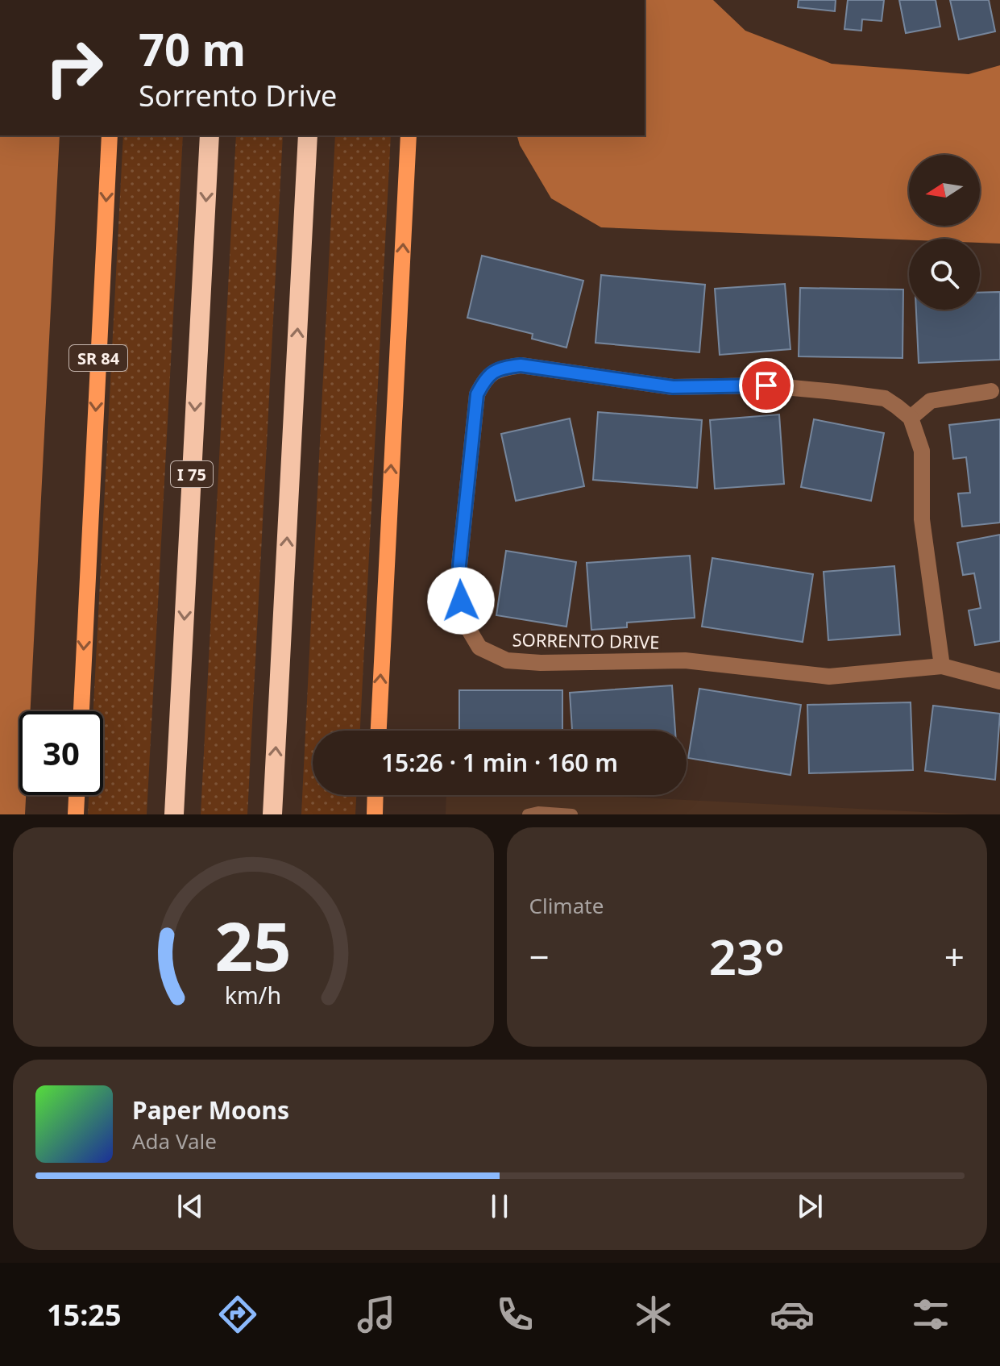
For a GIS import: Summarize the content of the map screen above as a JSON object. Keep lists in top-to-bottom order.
{
  "streets": {
    "highway": ["I 75"],
    "main road": ["SR 84"],
    "street": ["SORRENTO DRIVE"]
  },
  "north": "left",
  "page": {
    "turn": ["70 m", "Sorrento Drive"],
    "limit": "30",
    "trip": "15:26 · 1 min · 160 m",
    "tile": "Climate",
    "heat": ["−", "23°", "+"],
    "song": ["Paper Moons", "Ada Vale"],
    "tabs": "15:25",
    "gauge": ["25", "km/h"]
  }
}
